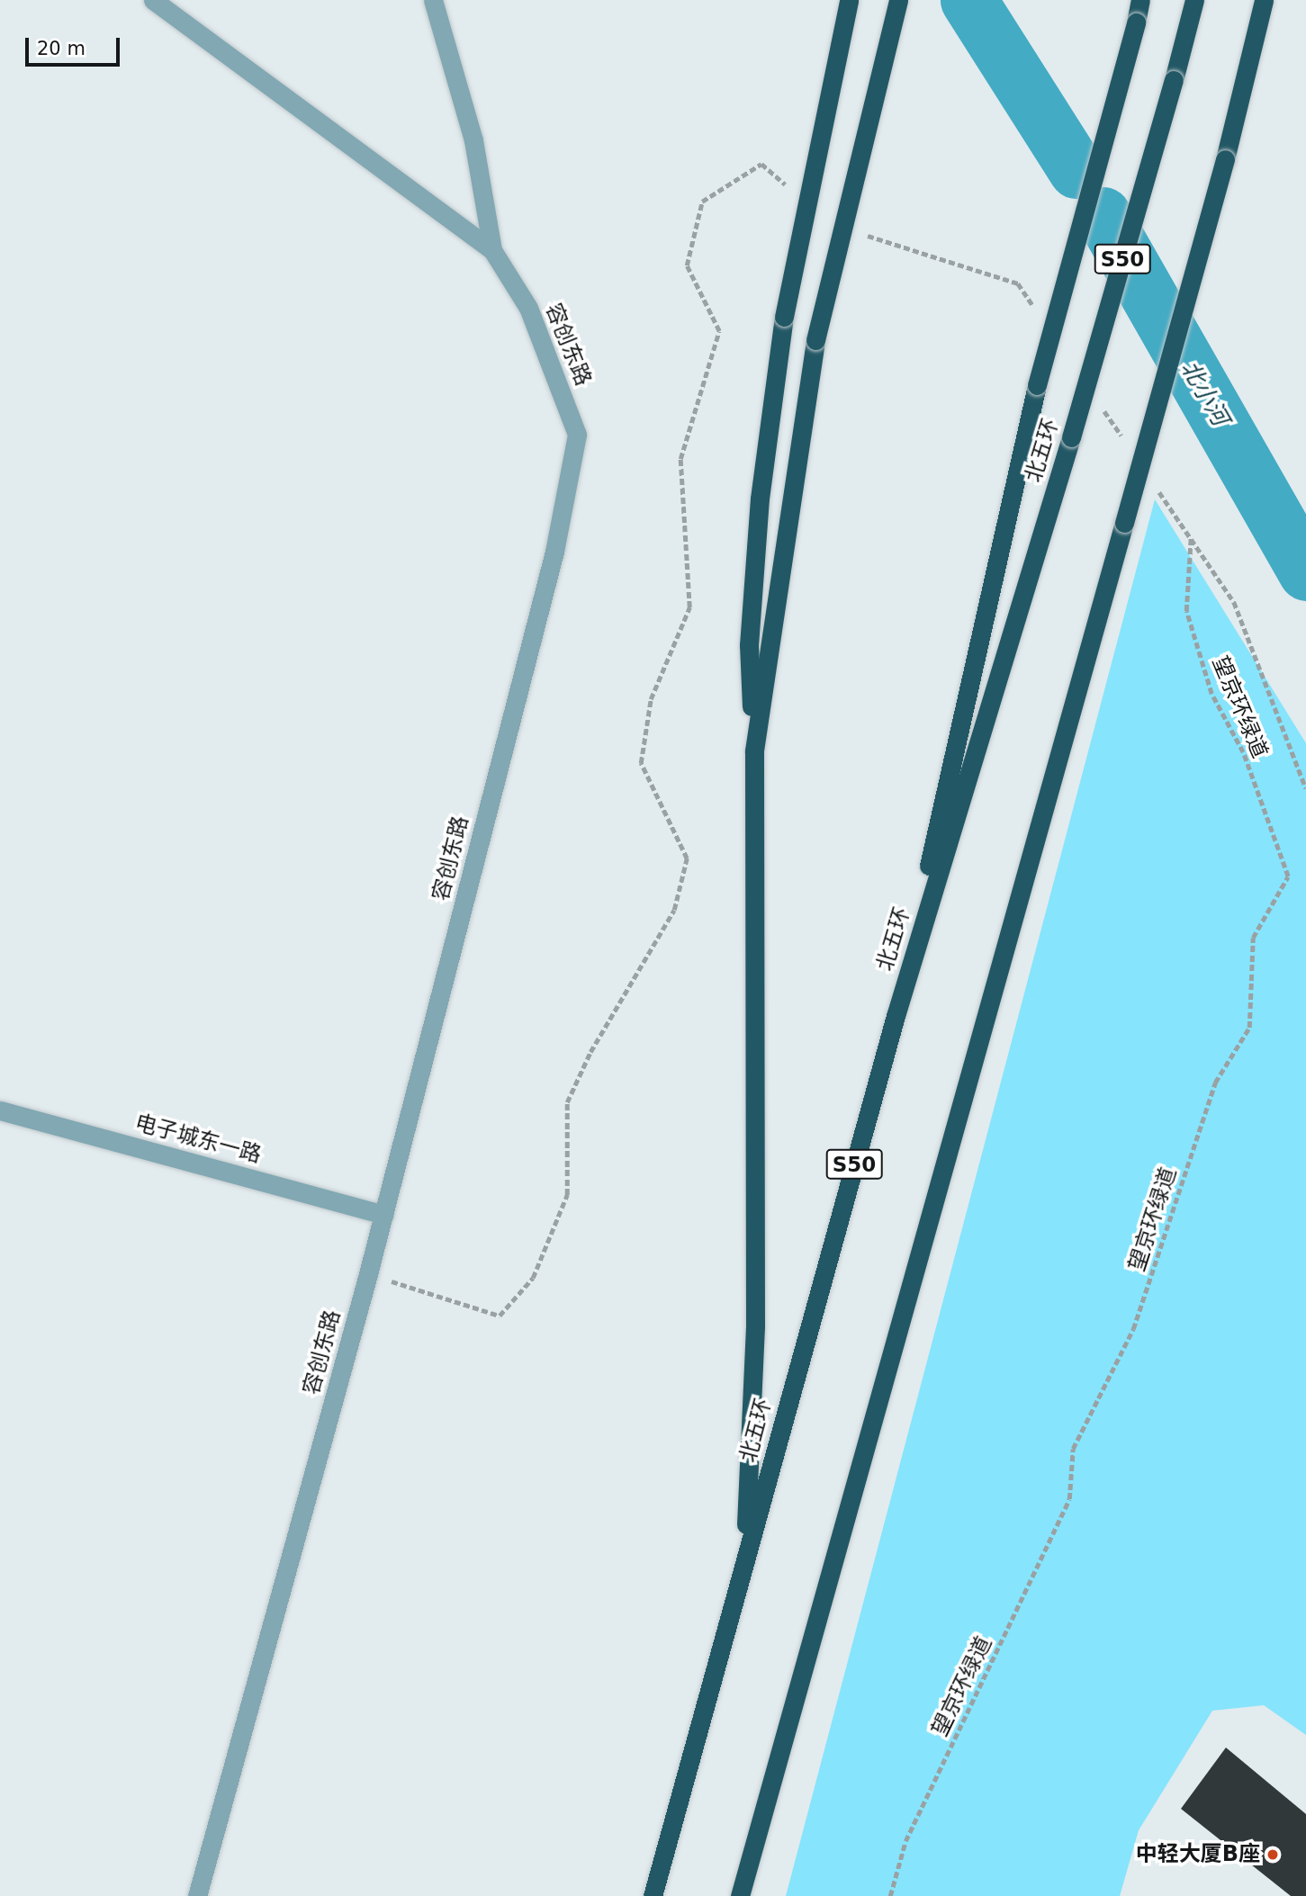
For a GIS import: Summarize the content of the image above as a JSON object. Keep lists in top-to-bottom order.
{
  "streets": {
    "highway": ["S50", "北五环"],
    "street": ["容创东路", "电子城东一路"],
    "path": ["望京环绿道"]
  },
  "crossings": [
    ["容创东路", "电子城东一路"]
  ],
  "water": ["北小河"],
  "places": ["中轻大厦B座"],
  "scale_bar": "20 m"
}
